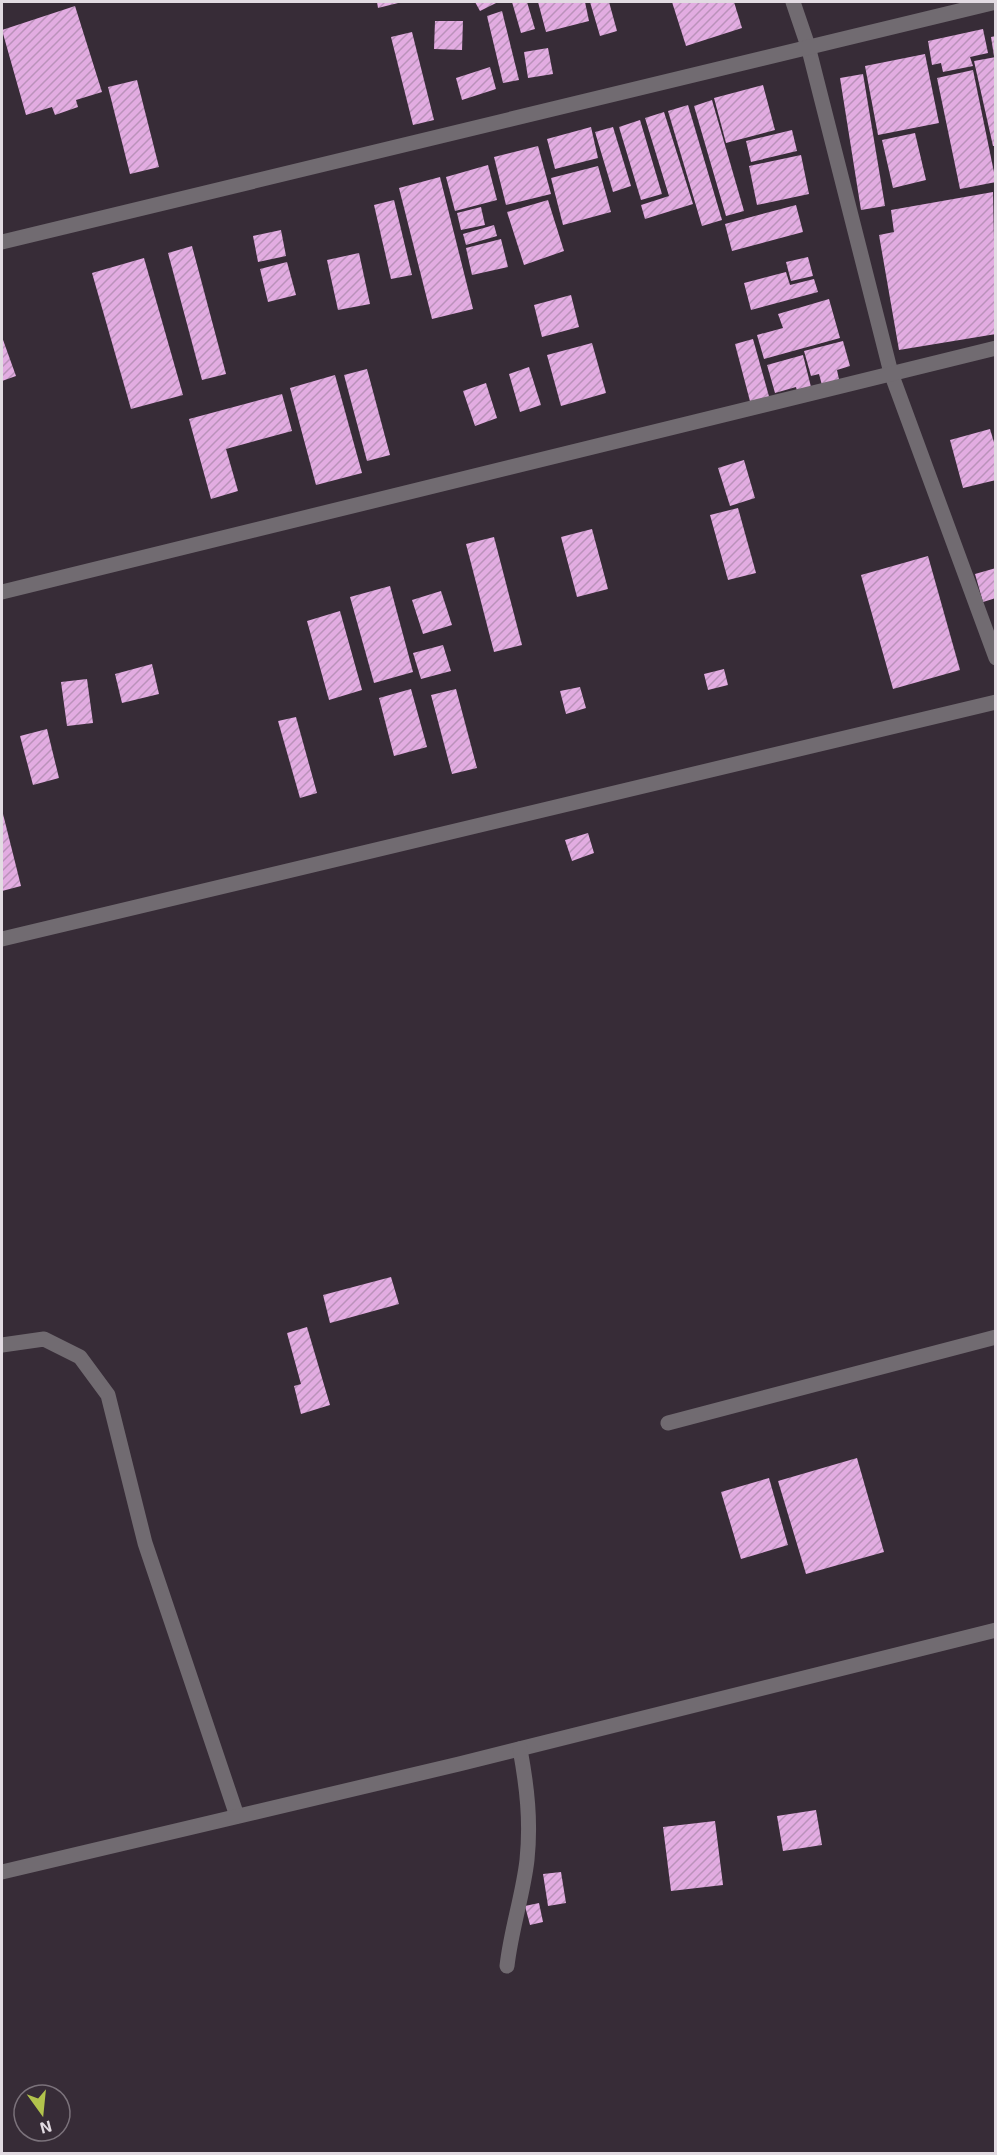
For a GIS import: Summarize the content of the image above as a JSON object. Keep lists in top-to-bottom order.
{
  "north": "bottom"
}
